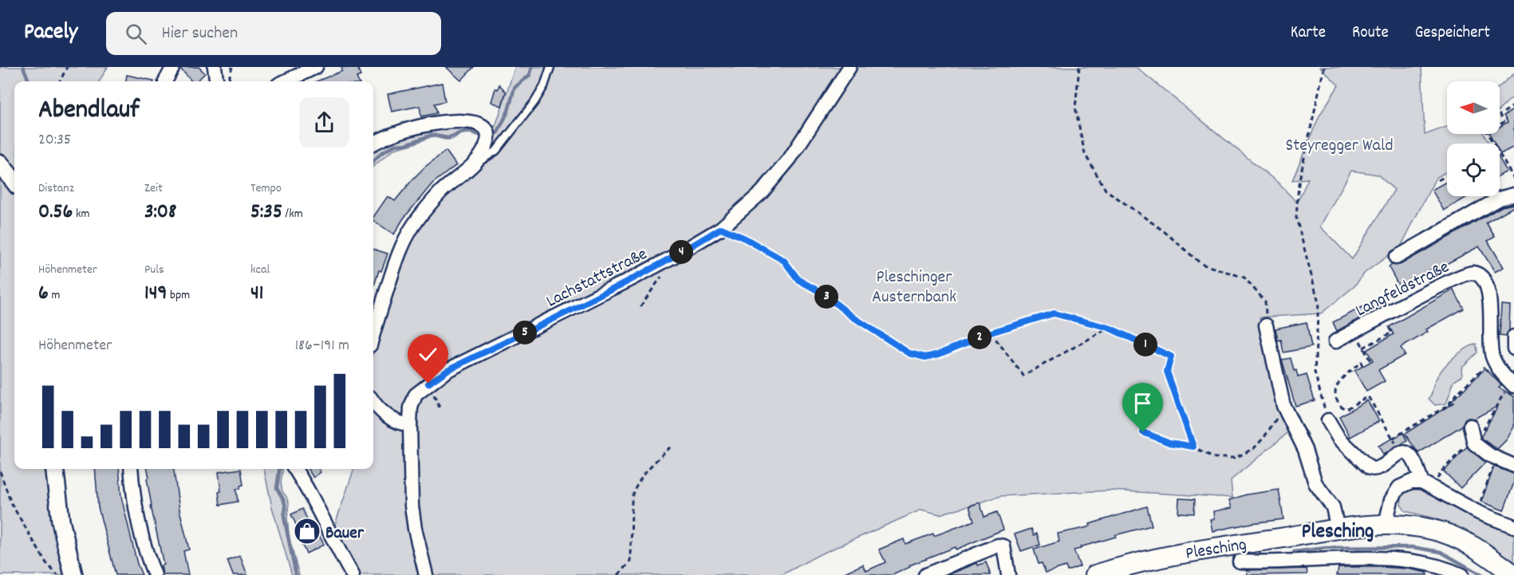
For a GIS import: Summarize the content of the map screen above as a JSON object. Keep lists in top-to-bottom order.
{
  "streets": {
    "main road": ["Plesching"],
    "street": ["Lachstattstraße", "Langfeldstraße"]
  },
  "districts": ["Plesching"],
  "parks": ["Steyregger Wald", "Pleschinger Austernbank"],
  "places": {
    "shop": ["Bauer"]
  },
  "north": "left",
  "page": {
    "header": "Pacely",
    "search": "Hier suchen",
    "nav": ["Karte", "Route", "Gespeichert"],
    "heading": ["Abendlauf", "20:35"],
    "stats": [
      ["Distanz", "0.56 km"],
      ["Zeit", "3:08"],
      ["Tempo", "5:35 /km"],
      ["Höhenmeter", "6 m"],
      ["Puls", "149 bpm"],
      ["kcal", "41"]
    ],
    "pins": [
      "4",
      "3",
      "5",
      "2",
      "1"
    ],
    "chart": ["Höhenmeter", "186–191 m"]
  }
}
